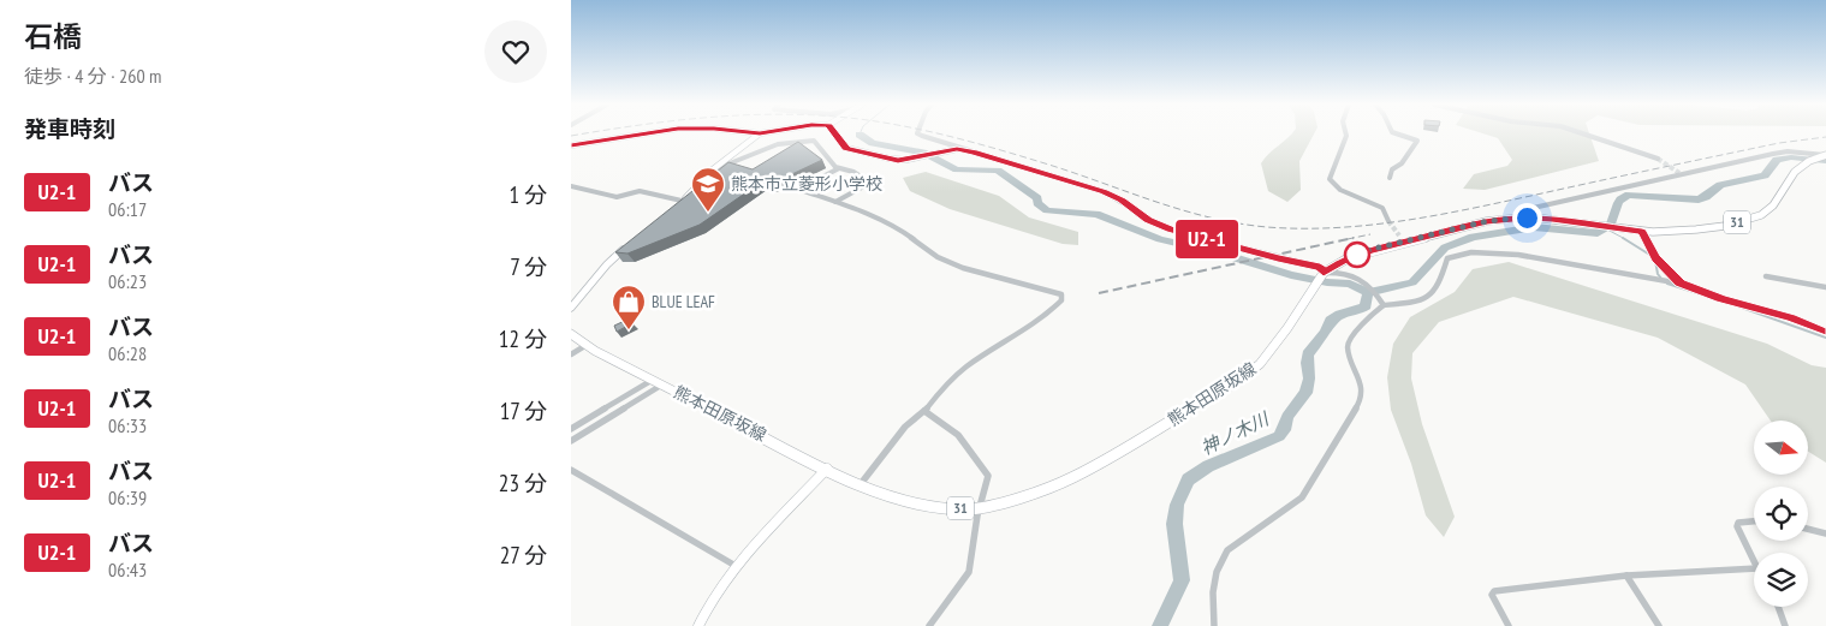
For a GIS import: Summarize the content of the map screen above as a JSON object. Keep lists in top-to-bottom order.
{
  "streets": {
    "main road": ["31", "熊本田原坂線"]
  },
  "water": ["神ノ木川"],
  "places": {
    "school or university": ["熊本市立菱形小学校"],
    "shop": ["BLUE LEAF"]
  },
  "lines": ["bus line U2-1"],
  "north": "right",
  "page": {
    "heading": [
      ["石橋", "徒歩 · 4 分 · 260 m"],
      "発車時刻"
    ],
    "on_map": "U2-1",
    "list": [
      {
        "mark": "U2-1",
        "name": "バス",
        "note": "06:17",
        "value": "1 分"
      },
      {
        "mark": "U2-1",
        "name": "バス",
        "note": "06:23",
        "value": "7 分"
      },
      {
        "mark": "U2-1",
        "name": "バス",
        "note": "06:28",
        "value": "12 分"
      },
      {
        "mark": "U2-1",
        "name": "バス",
        "note": "06:33",
        "value": "17 分"
      },
      {
        "mark": "U2-1",
        "name": "バス",
        "note": "06:39",
        "value": "23 分"
      },
      {
        "mark": "U2-1",
        "name": "バス",
        "note": "06:43",
        "value": "27 分"
      }
    ]
  }
}
